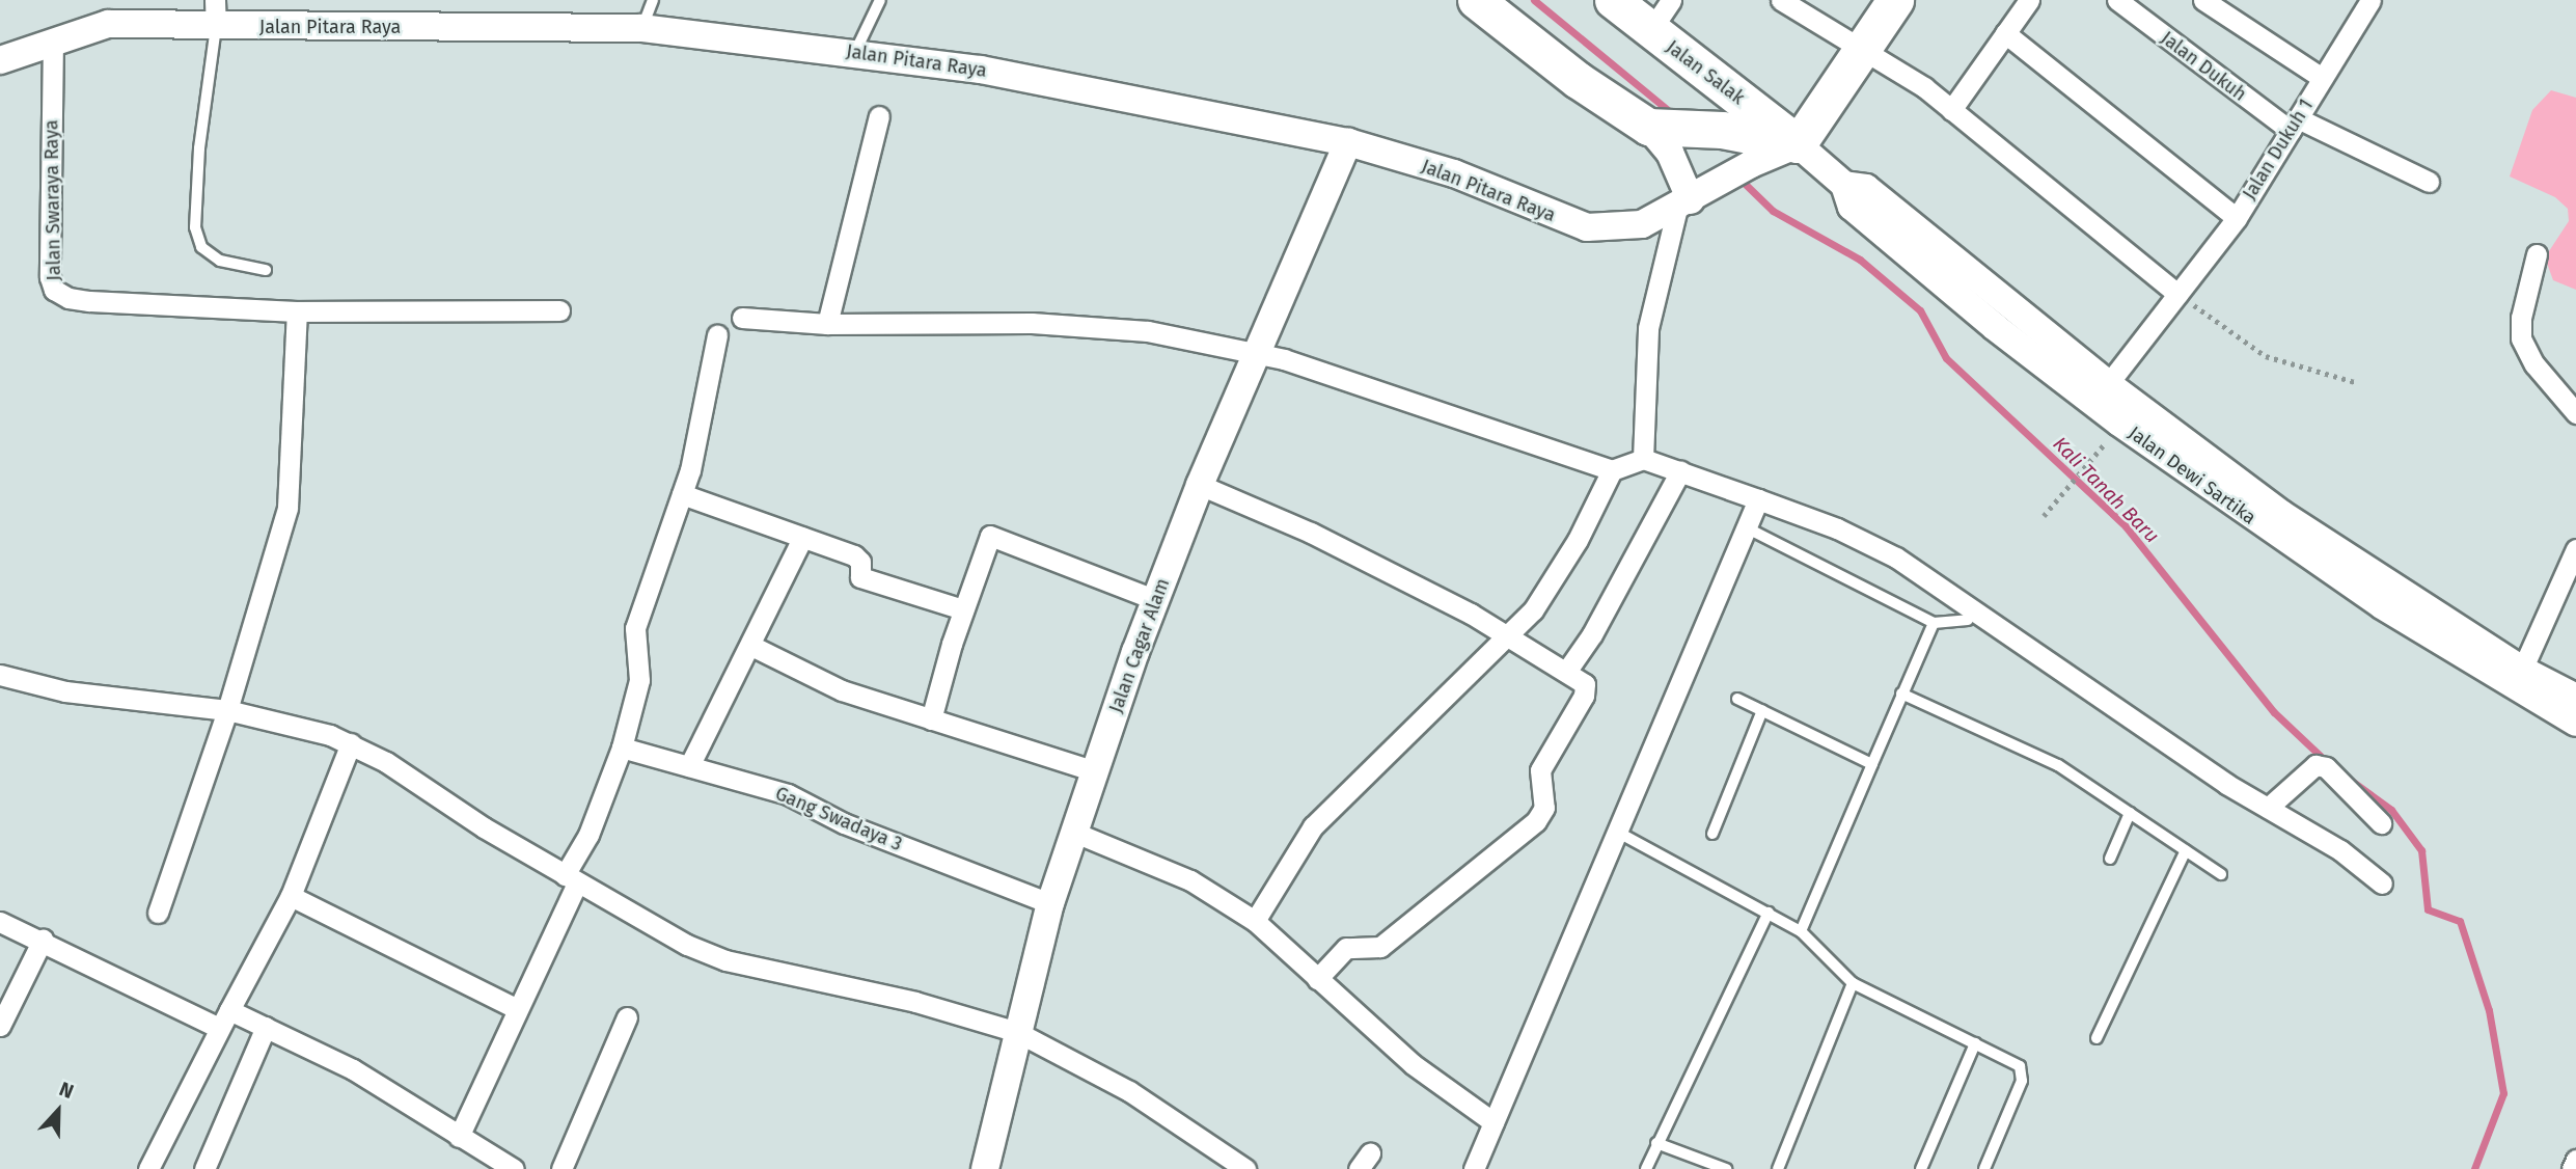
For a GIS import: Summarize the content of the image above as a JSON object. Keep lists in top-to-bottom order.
{
  "streets": {
    "highway": ["Jalan Salak"],
    "main road": ["Jalan Pitara Raya", "Jalan Dewi Sartika", "Jalan Cagar Alam"],
    "street": [
      "Jalan Dukuh",
      "Jalan Dukuh 1",
      "Jalan Swaraya Raya",
      "Gang Swadaya 3"
    ]
  },
  "crossings": [
    ["Jalan Pitara Raya", "Jalan Salak"],
    ["Jalan Pitara Raya", "Jalan Swaraya Raya"],
    ["Jalan Pitara Raya", "Jalan Dewi Sartika"],
    ["Jalan Pitara Raya", "Jalan Cagar Alam"],
    ["Jalan Dukuh", "Jalan Dukuh 1"],
    ["Jalan Salak", "Jalan Dewi Sartika"],
    ["Jalan Dukuh 1", "Jalan Dewi Sartika"],
    ["Jalan Cagar Alam", "Gang Swadaya 3"]
  ],
  "water": ["Kali Tanah Baru"],
  "north": "top"
}
